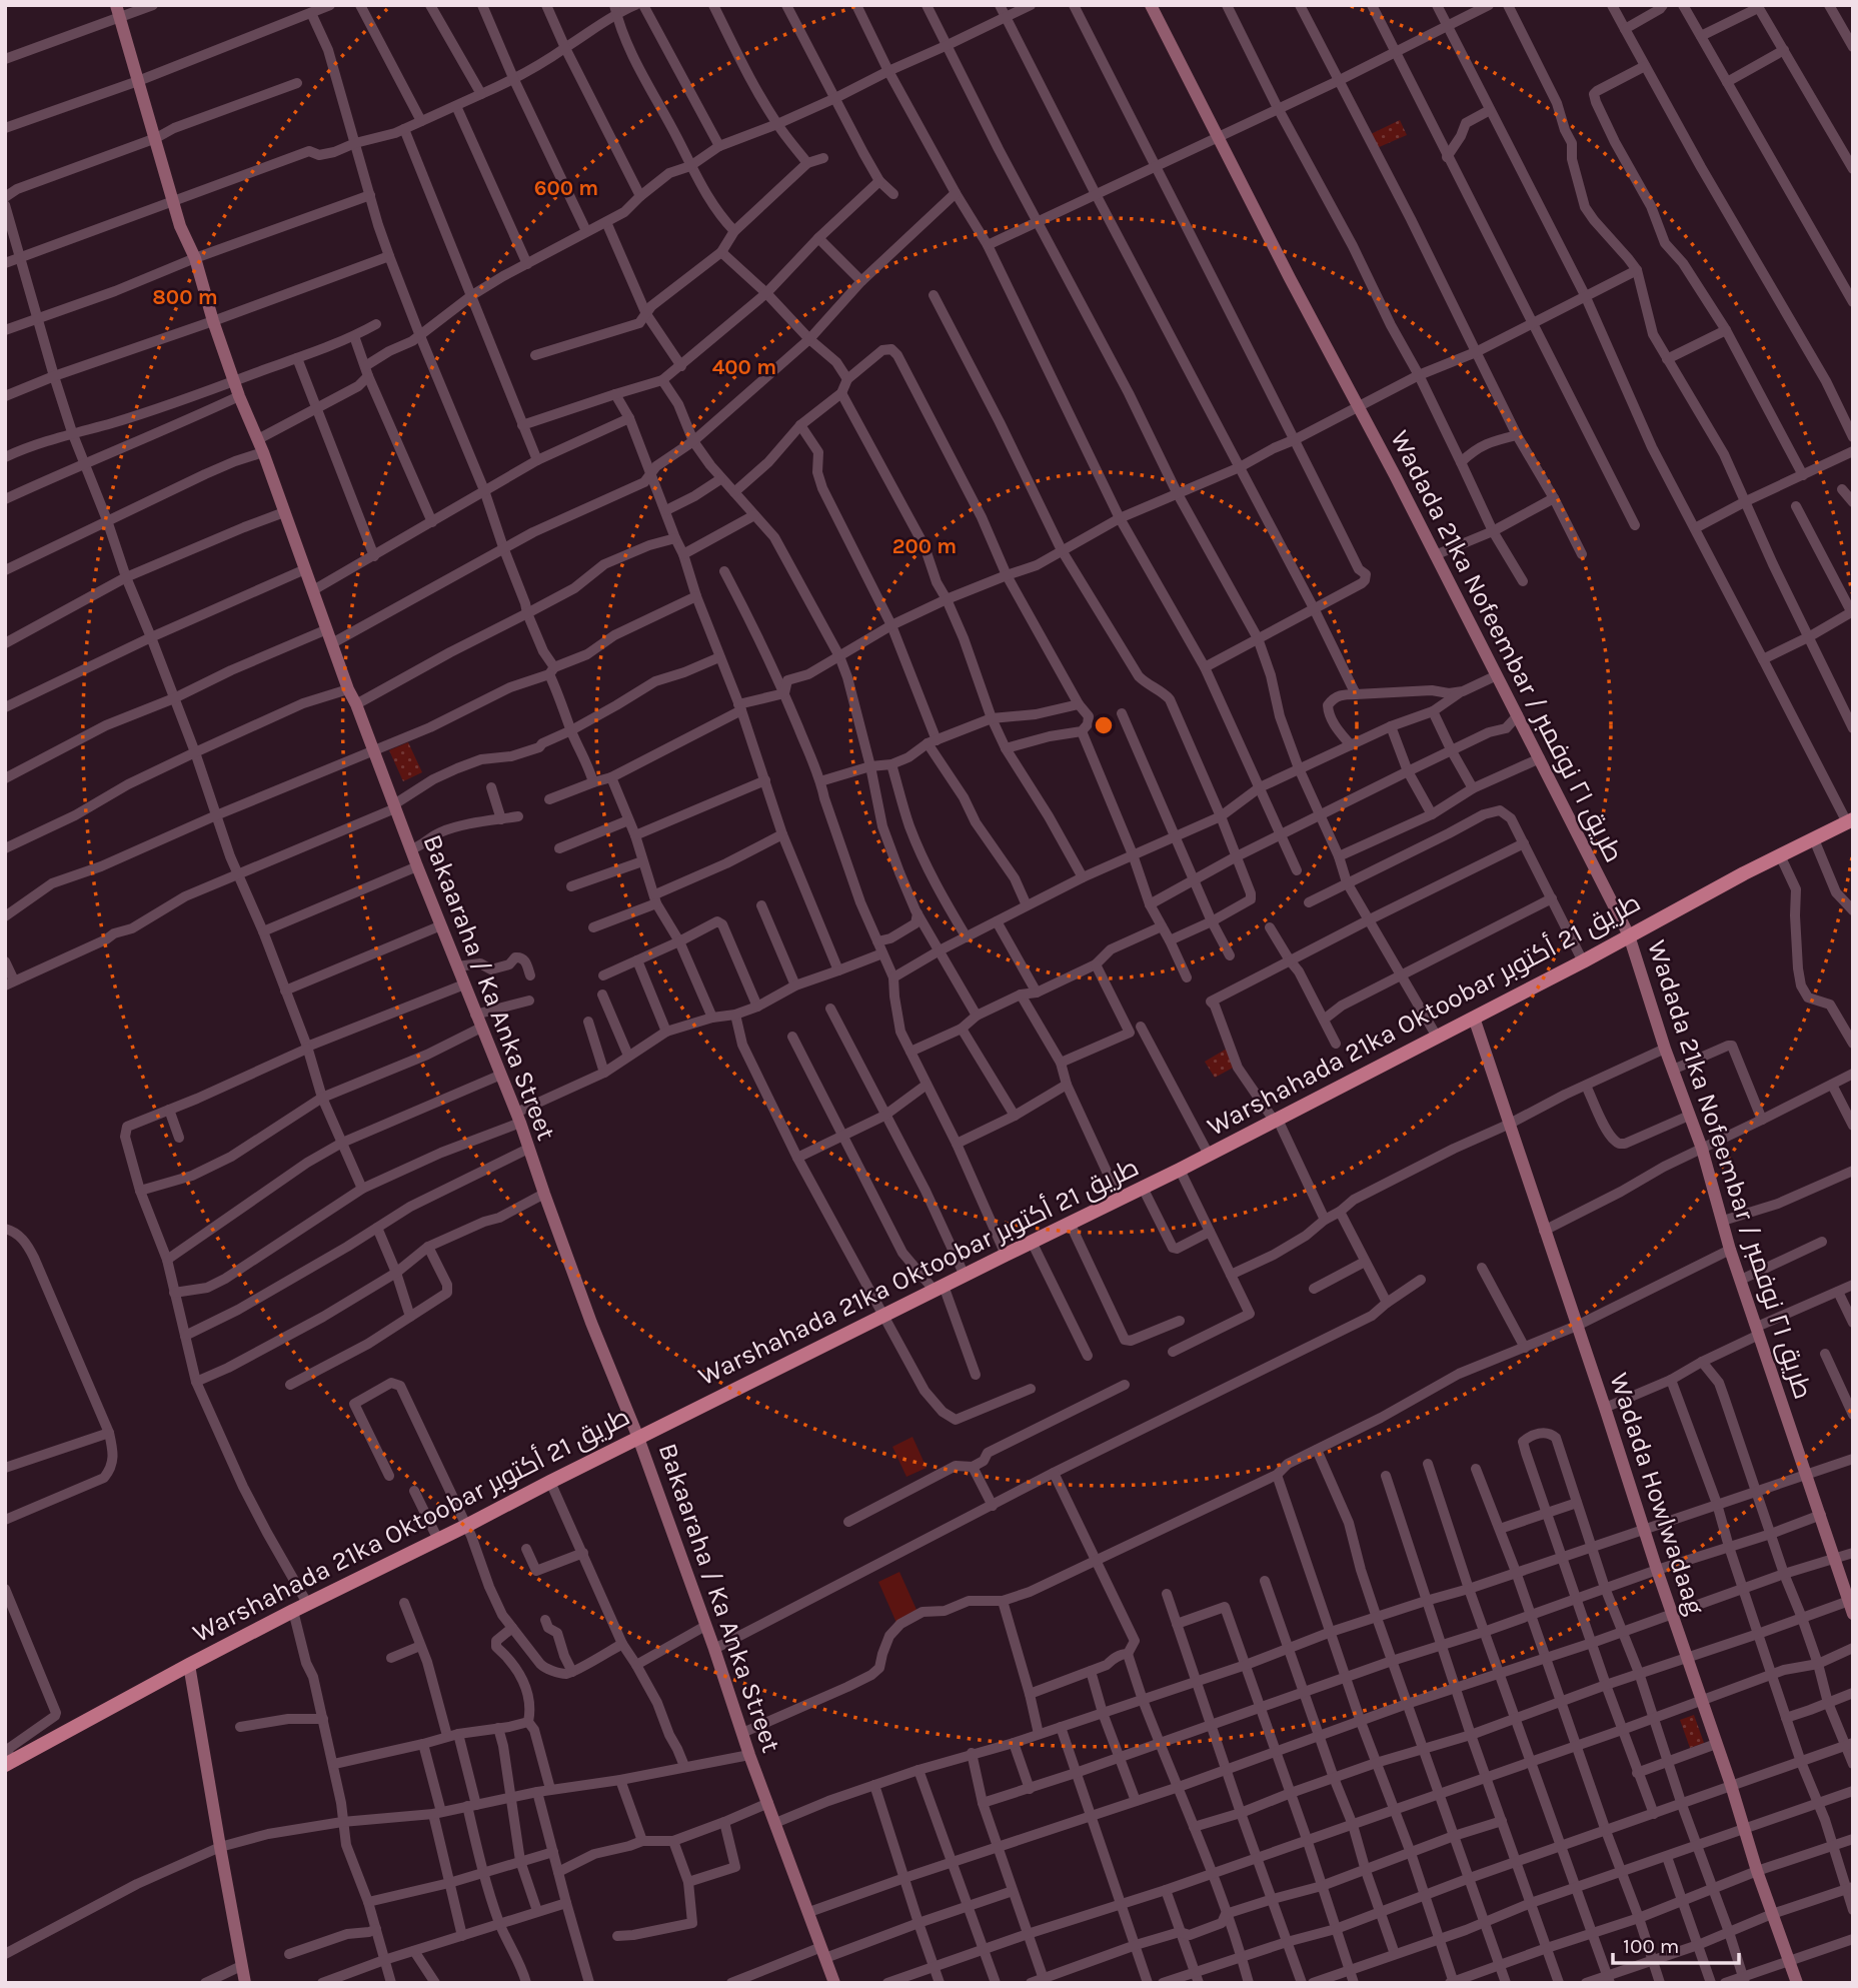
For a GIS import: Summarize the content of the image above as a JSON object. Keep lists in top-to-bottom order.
{
  "streets": {
    "main road": ["Warshahada 21ka Oktoobar طريق 21 أكتوبر"],
    "street": ["Wadada 21ka Nofeembar / طريق ٢١ نوفمبر", "Bakaaraha / Ka Anka Street", "Wadada Howlwadaag"]
  },
  "crossings": [
    ["Wadada 21ka Nofeembar / طريق ٢١ نوفمبر", "Warshahada 21ka Oktoobar طريق 21 أكتوبر"],
    ["Bakaaraha / Ka Anka Street", "Warshahada 21ka Oktoobar طريق 21 أكتوبر"],
    ["Warshahada 21ka Oktoobar طريق 21 أكتوبر", "Wadada Howlwadaag"]
  ],
  "scale_bar": "100 m",
  "rings": [
    "600 m",
    "800 m",
    "400 m",
    "200 m"
  ]
}
